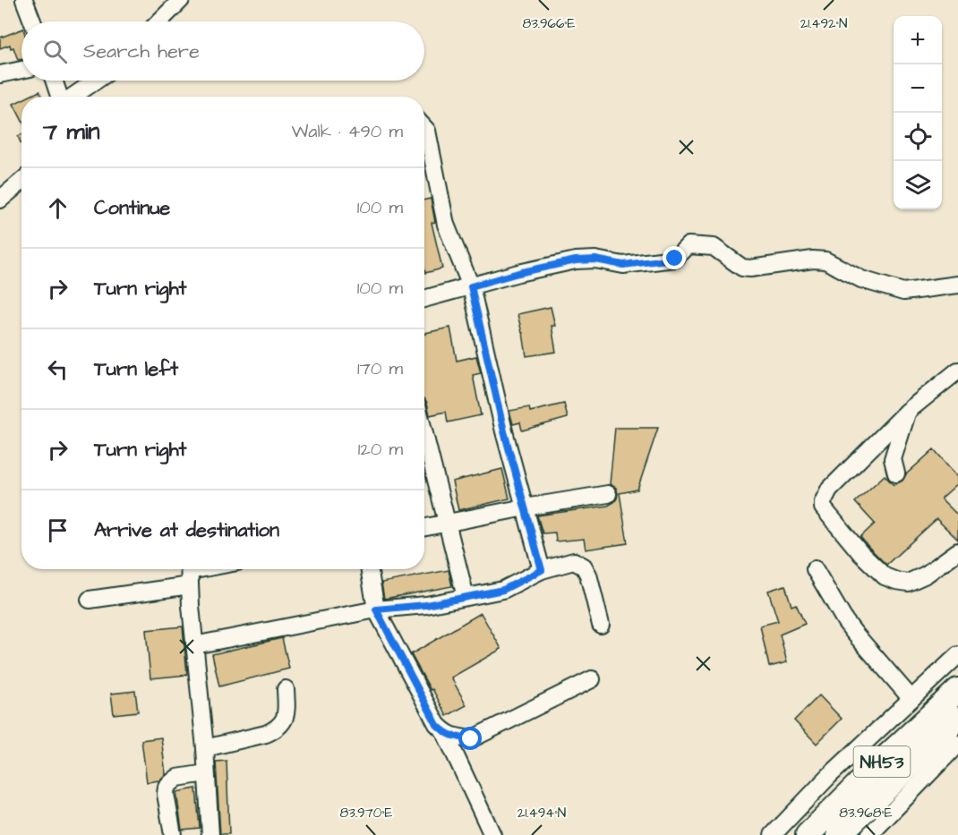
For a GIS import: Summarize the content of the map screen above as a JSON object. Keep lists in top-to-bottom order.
{
  "streets": {
    "highway": ["NH53"]
  },
  "page": {
    "map_buttons": ["+", "−"],
    "search": "Search here",
    "heading": ["7 min", "Walk · 490 m"],
    "list": [
      ["Continue", "100 m"],
      ["Turn right", "100 m"],
      ["Turn left", "170 m"],
      ["Turn right", "120 m"],
      "Arrive at destination"
    ]
  },
  "coordinates": [
    "83.966°E",
    "21.492°N",
    "21.494°N",
    "83.970°E",
    "83.968°E"
  ]
}
